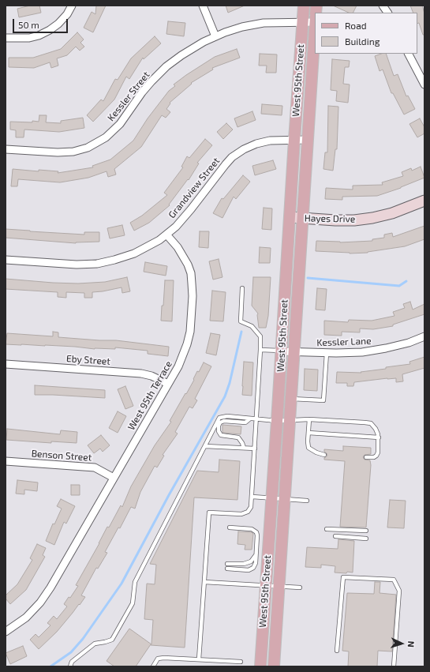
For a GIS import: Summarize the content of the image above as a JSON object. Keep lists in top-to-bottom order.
{
  "streets": {
    "main road": ["West 95th Street"],
    "street": [
      "Kessler Street",
      "Grandview Street",
      "Hayes Drive",
      "Kessler Lane",
      "Eby Street",
      "West 95th Terrace",
      "Benson Street"
    ]
  },
  "crossings": [
    ["West 95th Street", "Kessler Street"],
    ["West 95th Street", "Grandview Street"],
    ["West 95th Street", "Hayes Drive"],
    ["West 95th Street", "Kessler Lane"],
    ["Grandview Street", "West 95th Terrace"],
    ["Eby Street", "West 95th Terrace"],
    ["West 95th Terrace", "Benson Street"]
  ],
  "legend": ["Road", "Building"],
  "scale_bar": "50 m",
  "north": "right"
}
